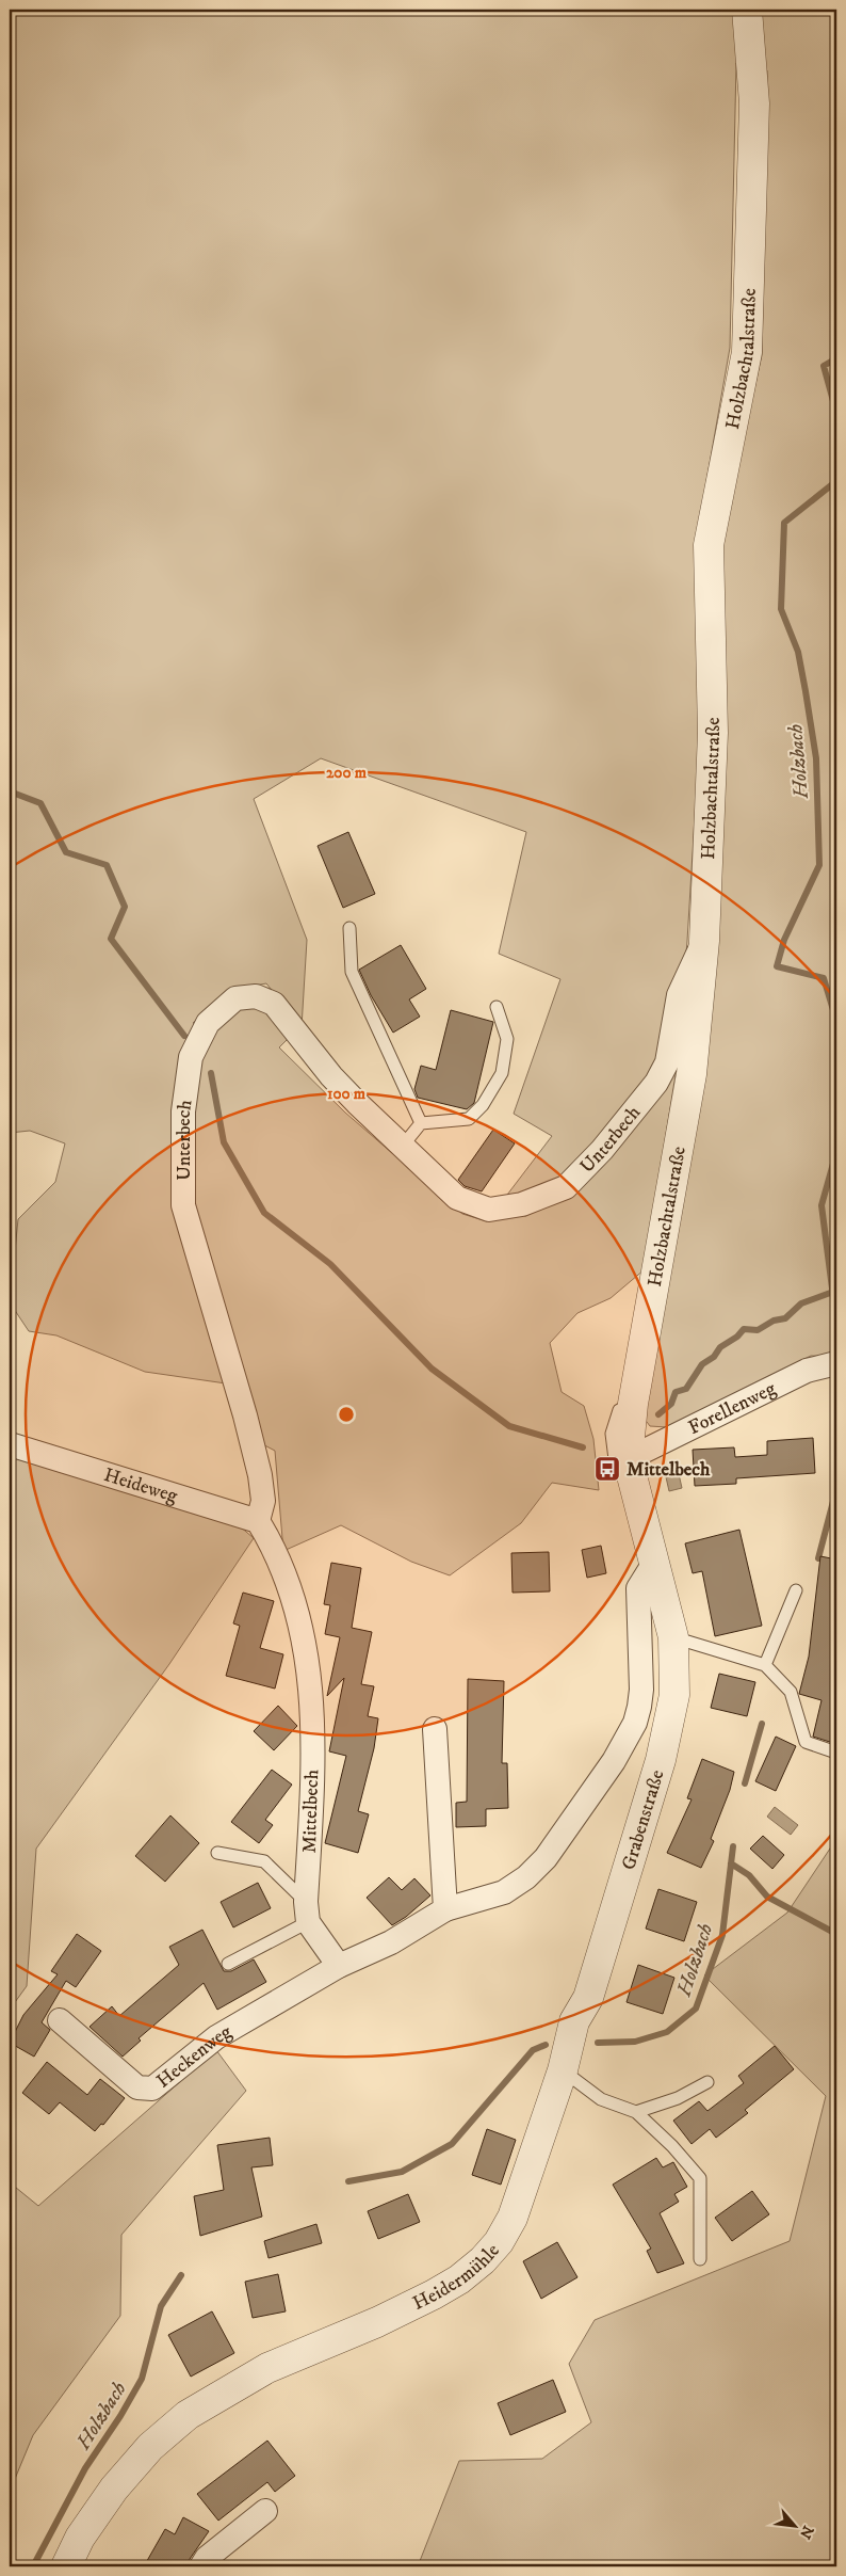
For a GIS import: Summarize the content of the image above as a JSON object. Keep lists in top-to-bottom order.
{
  "streets": {
    "street": [
      "Holzbachtalstraße",
      "Unterbech",
      "Forellenweg",
      "Heideweg",
      "Mittelbech",
      "Grabenstraße",
      "Heckenweg",
      "Heidermühle"
    ]
  },
  "crossings": [
    ["Holzbachtalstraße", "Unterbech"],
    ["Holzbachtalstraße", "Forellenweg"],
    ["Holzbachtalstraße", "Grabenstraße"],
    ["Unterbech", "Heideweg"],
    ["Unterbech", "Mittelbech"],
    ["Heideweg", "Mittelbech"],
    ["Grabenstraße", "Heidermühle"]
  ],
  "water": ["Holzbach"],
  "places": {
    "bus stop": ["Mittelbech"]
  },
  "north": "bottom right",
  "rings": ["200 m", "100 m"]
}
